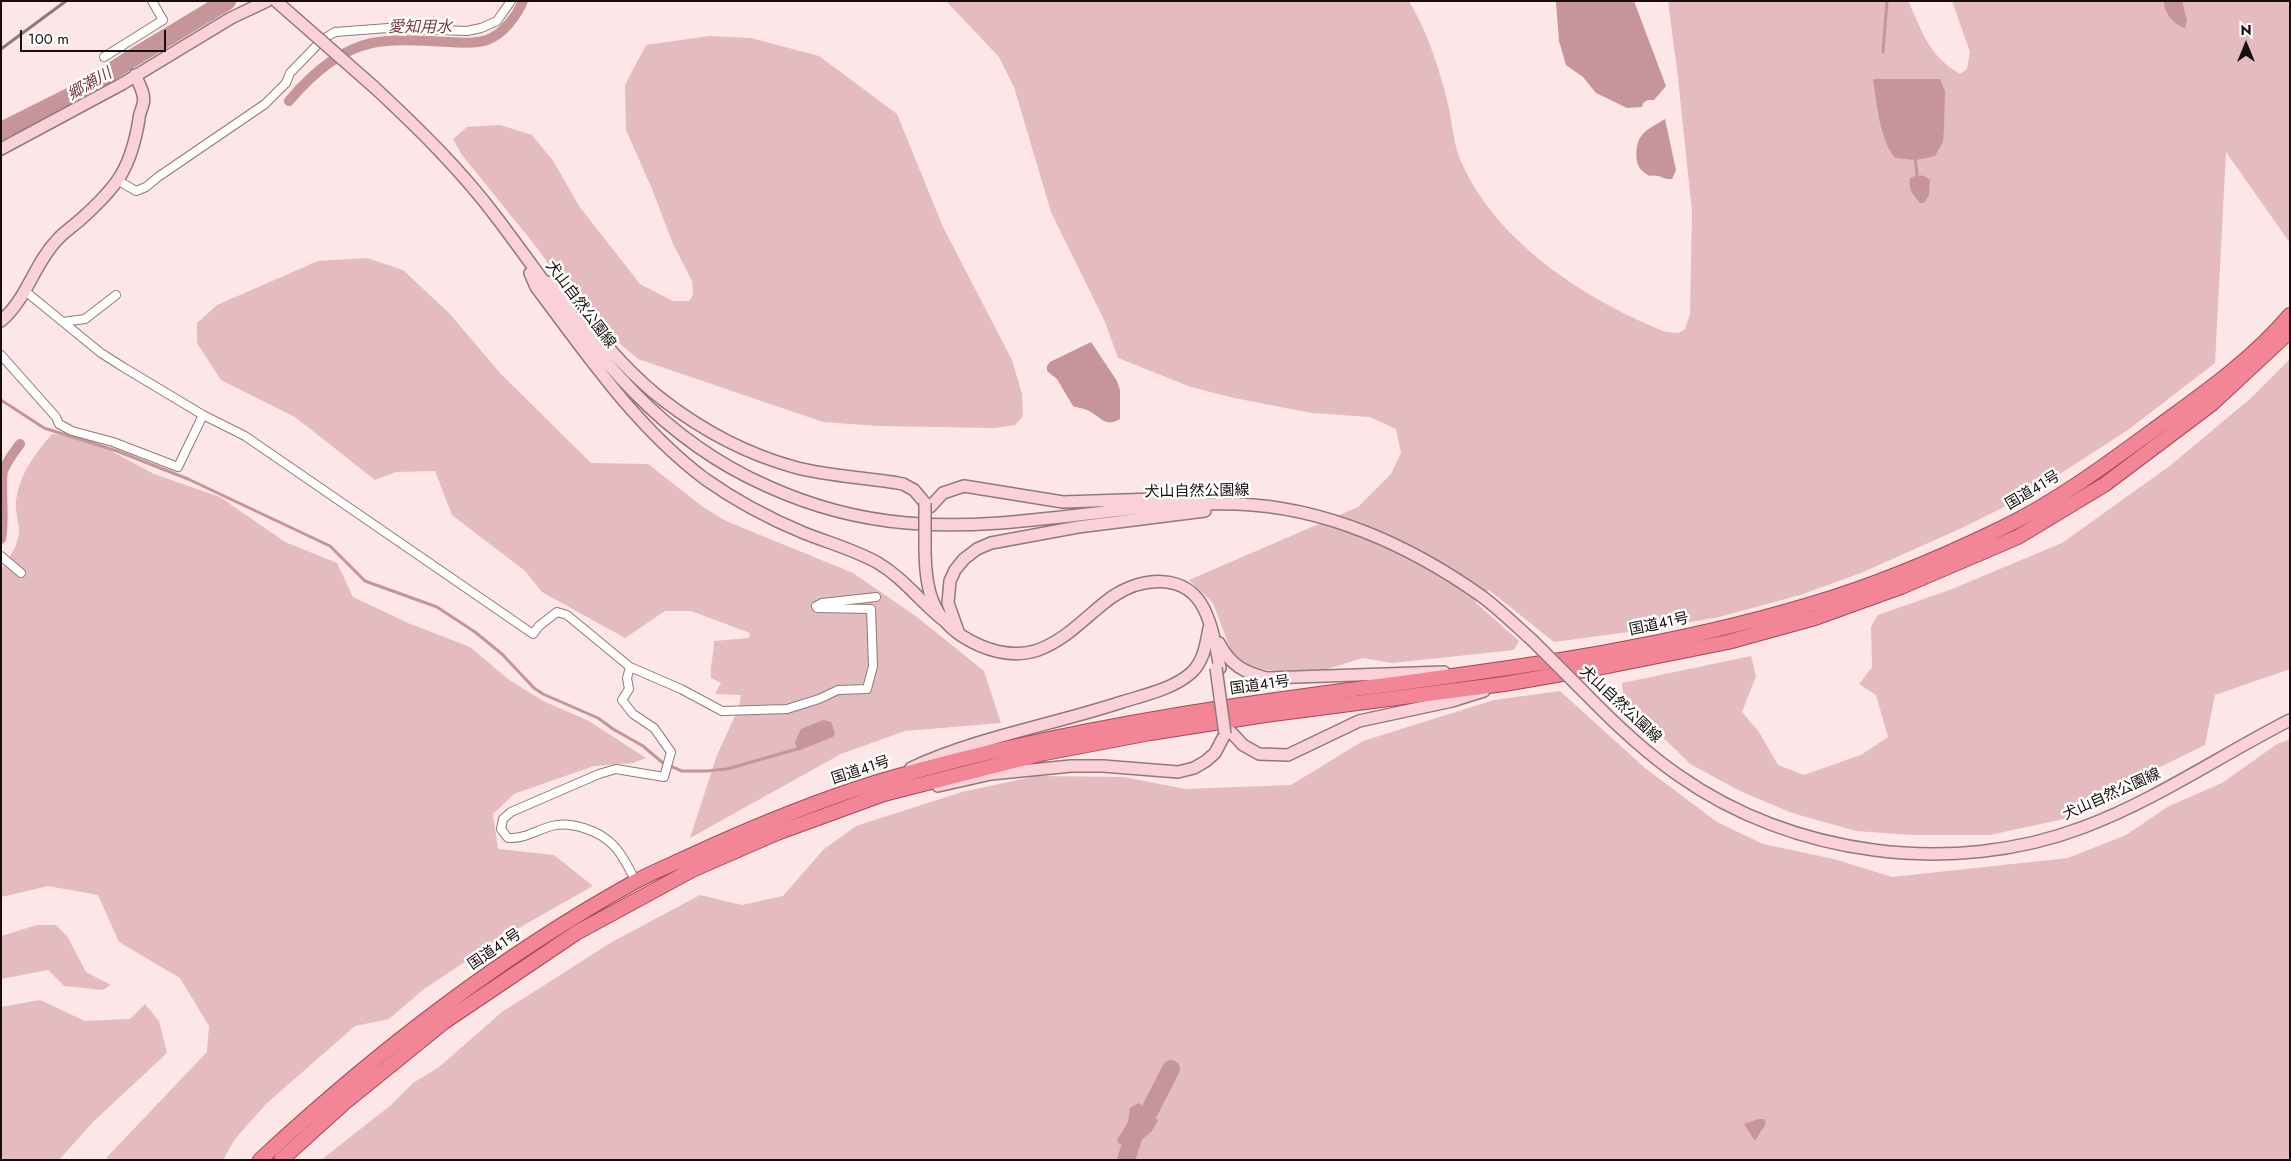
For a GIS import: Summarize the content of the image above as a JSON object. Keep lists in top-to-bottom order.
{
  "streets": {
    "highway": ["国道41号"],
    "main road": ["犬山自然公園線"]
  },
  "water": ["愛知用水", "郷瀬川"],
  "scale_bar": "100 m",
  "north": "top"
}
